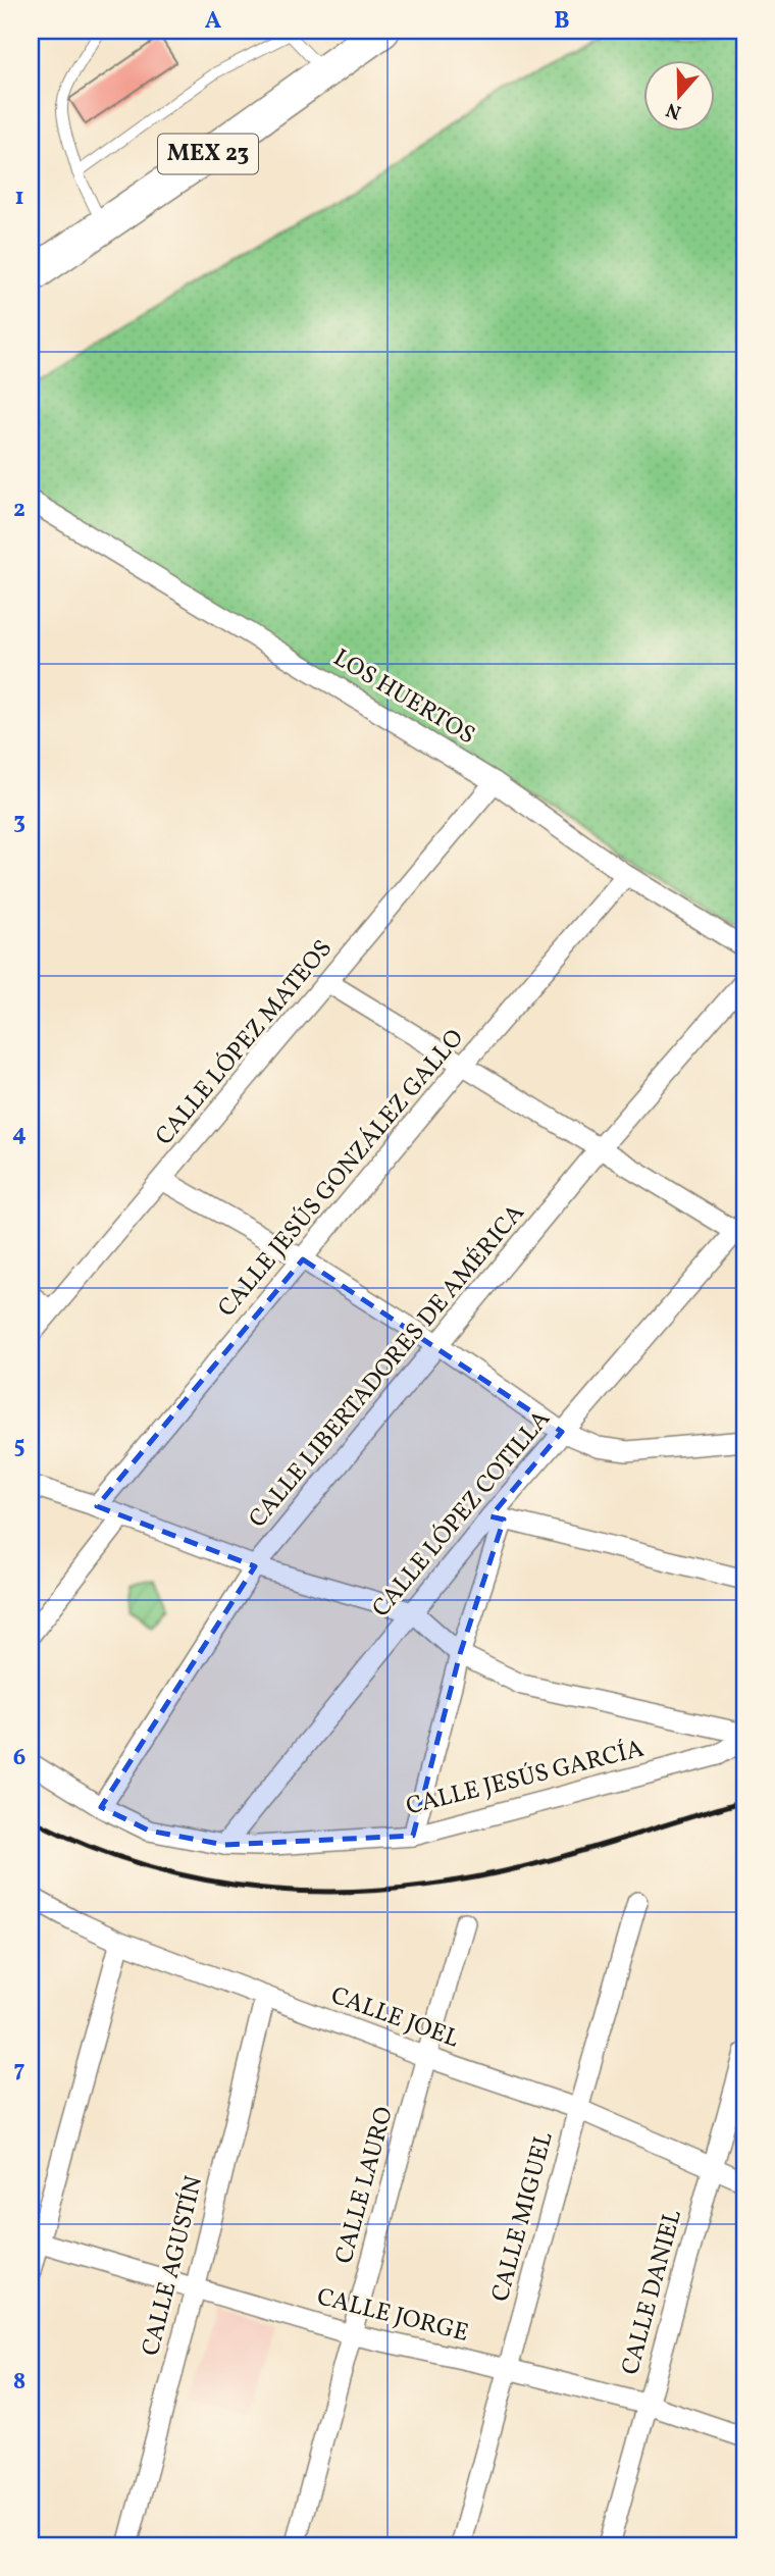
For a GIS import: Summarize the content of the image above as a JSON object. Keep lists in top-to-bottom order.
{
  "streets": {
    "highway": ["MEX 23"],
    "street": [
      "LOS HUERTOS",
      "CALLE LÓPEZ MATEOS",
      "CALLE JESÚS GONZÁLEZ GALLO",
      "CALLE LIBERTADORES DE AMÉRICA",
      "CALLE LÓPEZ COTILLA",
      "CALLE JESÚS GARCÍA",
      "CALLE JOEL",
      "CALLE LAURO",
      "CALLE MIGUEL",
      "CALLE AGUSTÍN",
      "CALLE DANIEL",
      "CALLE JORGE"
    ]
  },
  "crossings": [
    ["LOS HUERTOS", "CALLE LÓPEZ MATEOS"],
    ["LOS HUERTOS", "CALLE JESÚS GONZÁLEZ GALLO"],
    ["CALLE LIBERTADORES DE AMÉRICA", "CALLE JESÚS GARCÍA"],
    ["CALLE LÓPEZ COTILLA", "CALLE JESÚS GARCÍA"],
    ["CALLE JOEL", "CALLE LAURO"],
    ["CALLE JOEL", "CALLE MIGUEL"],
    ["CALLE JOEL", "CALLE AGUSTÍN"],
    ["CALLE JOEL", "CALLE DANIEL"],
    ["CALLE LAURO", "CALLE JORGE"],
    ["CALLE MIGUEL", "CALLE JORGE"],
    ["CALLE AGUSTÍN", "CALLE JORGE"],
    ["CALLE DANIEL", "CALLE JORGE"]
  ],
  "north": "bottom",
  "grid": {
    "columns": ["A", "B"],
    "rows": [
      "1",
      "2",
      "3",
      "4",
      "5",
      "6",
      "7",
      "8"
    ]
  }
}
